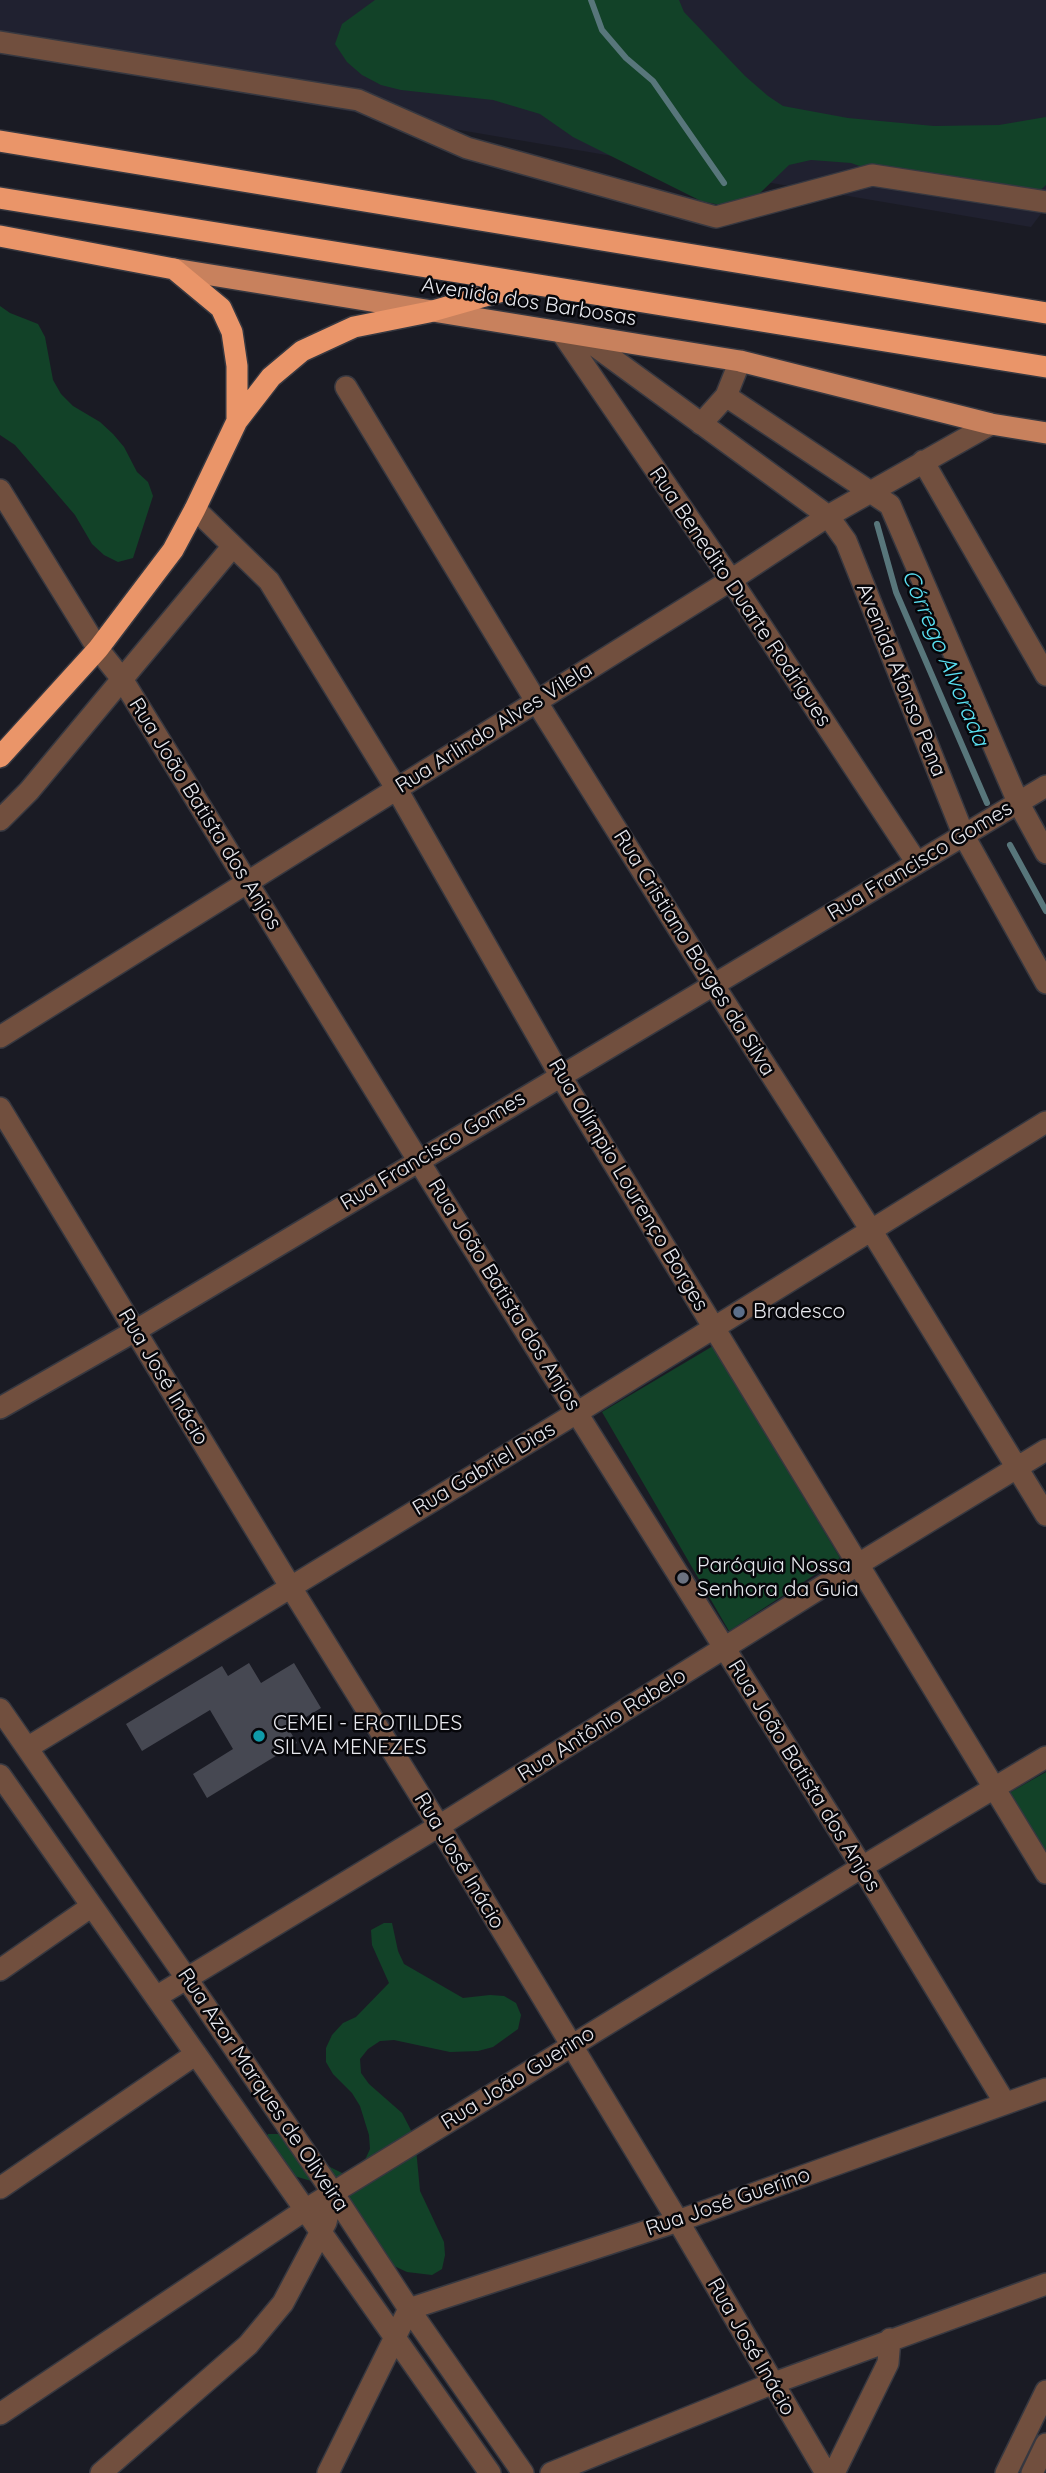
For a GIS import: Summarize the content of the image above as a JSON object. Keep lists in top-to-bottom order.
{
  "streets": {
    "highway": ["Avenida dos Barbosas"],
    "street": [
      "Rua Benedito Duarte Rodrigues",
      "Avenida Afonso Pena",
      "Rua Arlindo Alves Vilela",
      "Rua João Batista dos Anjos",
      "Rua Francisco Gomes",
      "Rua Cristiano Borges da Silva",
      "Rua Olímpio Lourenço Borges",
      "Rua José Inácio",
      "Rua Gabriel Dias",
      "Rua Antônio Rabelo",
      "Rua João Guerino",
      "Rua Azor Marques de Oliveira",
      "Rua José Guerino"
    ]
  },
  "crossings": [
    ["Avenida dos Barbosas", "Rua Benedito Duarte Rodrigues"],
    ["Avenida dos Barbosas", "Avenida Afonso Pena"],
    ["Avenida dos Barbosas", "Rua Arlindo Alves Vilela"],
    ["Rua Benedito Duarte Rodrigues", "Avenida Afonso Pena"],
    ["Rua Benedito Duarte Rodrigues", "Rua Arlindo Alves Vilela"],
    ["Rua Benedito Duarte Rodrigues", "Rua Francisco Gomes"],
    ["Avenida Afonso Pena", "Rua Arlindo Alves Vilela"],
    ["Avenida Afonso Pena", "Rua Francisco Gomes"],
    ["Rua Arlindo Alves Vilela", "Rua João Batista dos Anjos"],
    ["Rua Arlindo Alves Vilela", "Rua Cristiano Borges da Silva"],
    ["Rua Arlindo Alves Vilela", "Rua Olímpio Lourenço Borges"],
    ["Rua João Batista dos Anjos", "Rua Francisco Gomes"],
    ["Rua João Batista dos Anjos", "Rua Gabriel Dias"],
    ["Rua João Batista dos Anjos", "Rua Antônio Rabelo"],
    ["Rua João Batista dos Anjos", "Rua João Guerino"],
    ["Rua João Batista dos Anjos", "Rua José Guerino"],
    ["Rua Francisco Gomes", "Rua Cristiano Borges da Silva"],
    ["Rua Francisco Gomes", "Rua Olímpio Lourenço Borges"],
    ["Rua Francisco Gomes", "Rua José Inácio"],
    ["Rua Cristiano Borges da Silva", "Rua Gabriel Dias"],
    ["Rua Cristiano Borges da Silva", "Rua Antônio Rabelo"],
    ["Rua Olímpio Lourenço Borges", "Rua Gabriel Dias"],
    ["Rua Olímpio Lourenço Borges", "Rua Antônio Rabelo"],
    ["Rua Olímpio Lourenço Borges", "Rua João Guerino"],
    ["Rua José Inácio", "Rua Gabriel Dias"],
    ["Rua José Inácio", "Rua Antônio Rabelo"],
    ["Rua José Inácio", "Rua João Guerino"],
    ["Rua José Inácio", "Rua José Guerino"],
    ["Rua Gabriel Dias", "Rua Azor Marques de Oliveira"],
    ["Rua Antônio Rabelo", "Rua Azor Marques de Oliveira"],
    ["Rua João Guerino", "Rua Azor Marques de Oliveira"],
    ["Rua Azor Marques de Oliveira", "Rua José Guerino"]
  ],
  "water": ["Córrego Alvorada"],
  "places": ["Bradesco", "Paróquia Nossa Senhora da Guia", "CEMEI - EROTILDES SILVA MENEZES"]
}
